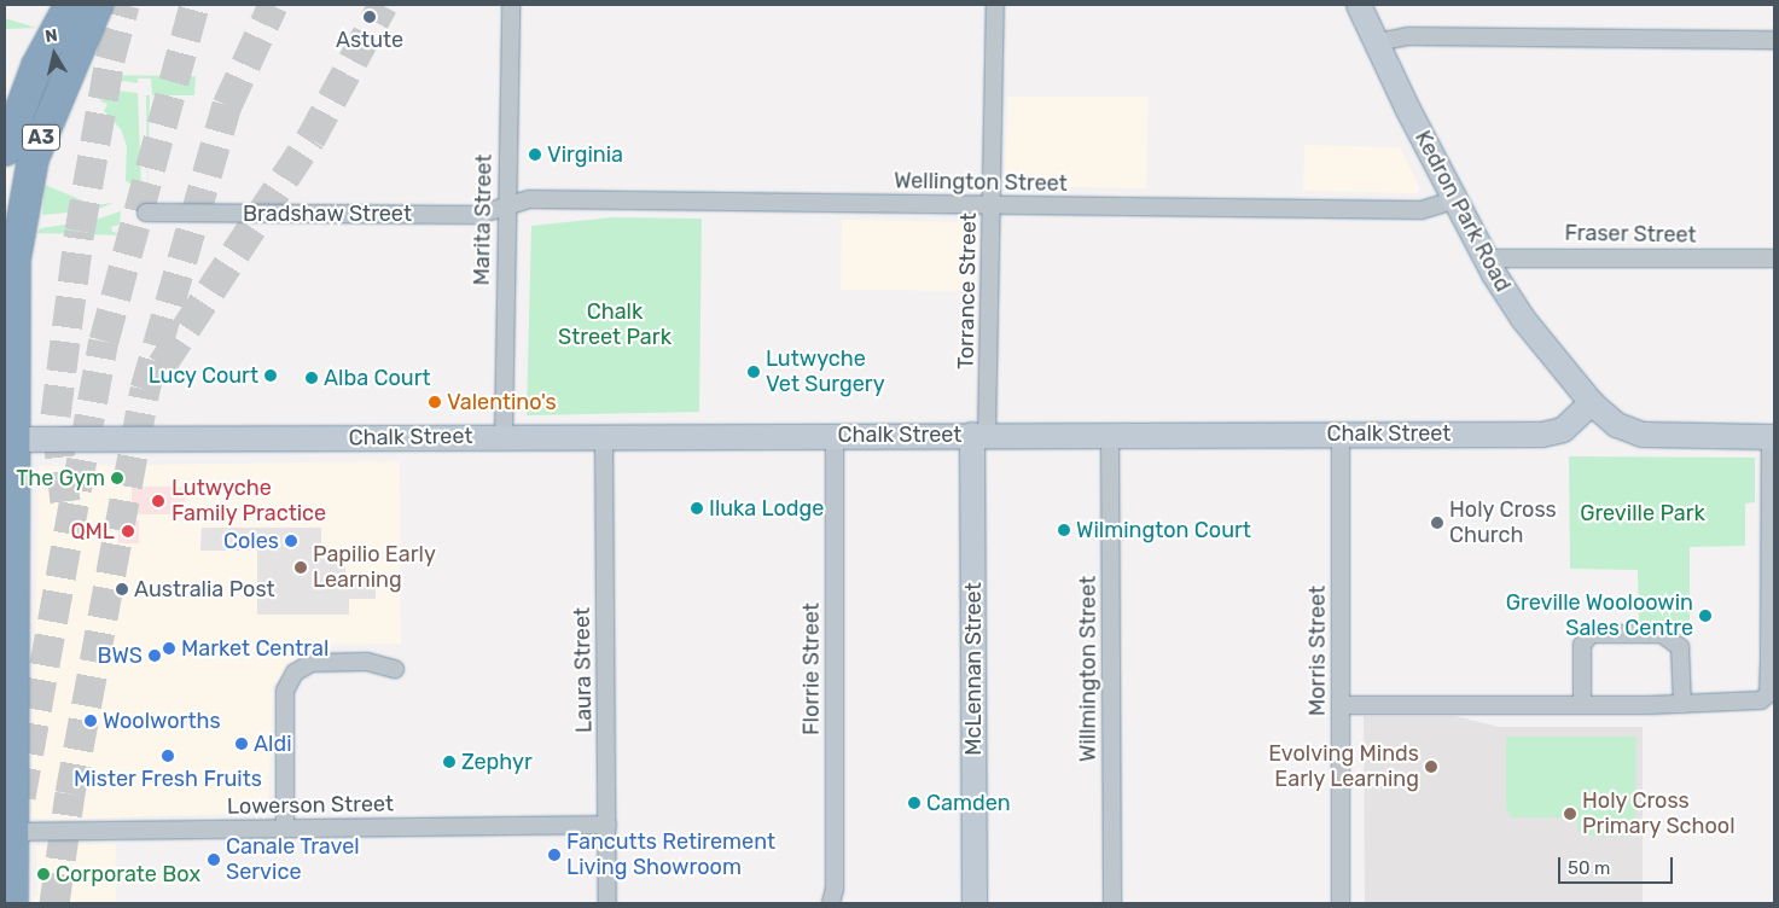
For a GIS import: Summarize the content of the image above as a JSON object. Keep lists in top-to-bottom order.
{
  "streets": {
    "highway": ["A3"],
    "street": [
      "Wellington Street",
      "Kedron Park Road",
      "Bradshaw Street",
      "Marita Street",
      "Fraser Street",
      "Torrance Street",
      "Chalk Street",
      "Morris Street",
      "Florrie Street",
      "McLennan Street",
      "Willmington Street",
      "Laura Street",
      "Lowerson Street"
    ]
  },
  "crossings": [
    ["A3", "Chalk Street"],
    ["A3", "Lowerson Street"],
    ["Wellington Street", "Kedron Park Road"],
    ["Wellington Street", "Bradshaw Street"],
    ["Wellington Street", "Marita Street"],
    ["Wellington Street", "Torrance Street"],
    ["Kedron Park Road", "Fraser Street"],
    ["Kedron Park Road", "Chalk Street"],
    ["Bradshaw Street", "Marita Street"],
    ["Marita Street", "Chalk Street"],
    ["Torrance Street", "Chalk Street"],
    ["Torrance Street", "McLennan Street"],
    ["Chalk Street", "Morris Street"],
    ["Chalk Street", "Florrie Street"],
    ["Chalk Street", "McLennan Street"],
    ["Chalk Street", "Willmington Street"],
    ["Chalk Street", "Laura Street"],
    ["Laura Street", "Lowerson Street"]
  ],
  "parks": ["Chalk Street Park", "Greville Park"],
  "places": [
    "Astute",
    "Virginia",
    "Lutwyche Vet Surgery",
    "Lucy Court",
    "Alba Court",
    "Valentino's",
    "The Gym",
    "Lutwyche Family Practice",
    "Iluka Lodge",
    "Holy Cross Church",
    "Wilmington Court",
    "QML",
    "Coles",
    "Papilio Early Learning",
    "Australia Post",
    "Greville Wooloowin Sales Centre",
    "Market Central",
    "BWS",
    "Woolworths",
    "Aldi",
    "Mister Fresh Fruits",
    "Zephyr",
    "Evolving Minds Early Learning",
    "Camden",
    "Holy Cross Primary School",
    "Fancutts Retirement Living Showroom",
    "Canale Travel Service",
    "Corporate Box"
  ],
  "scale_bar": "50 m",
  "north": "top"
}
